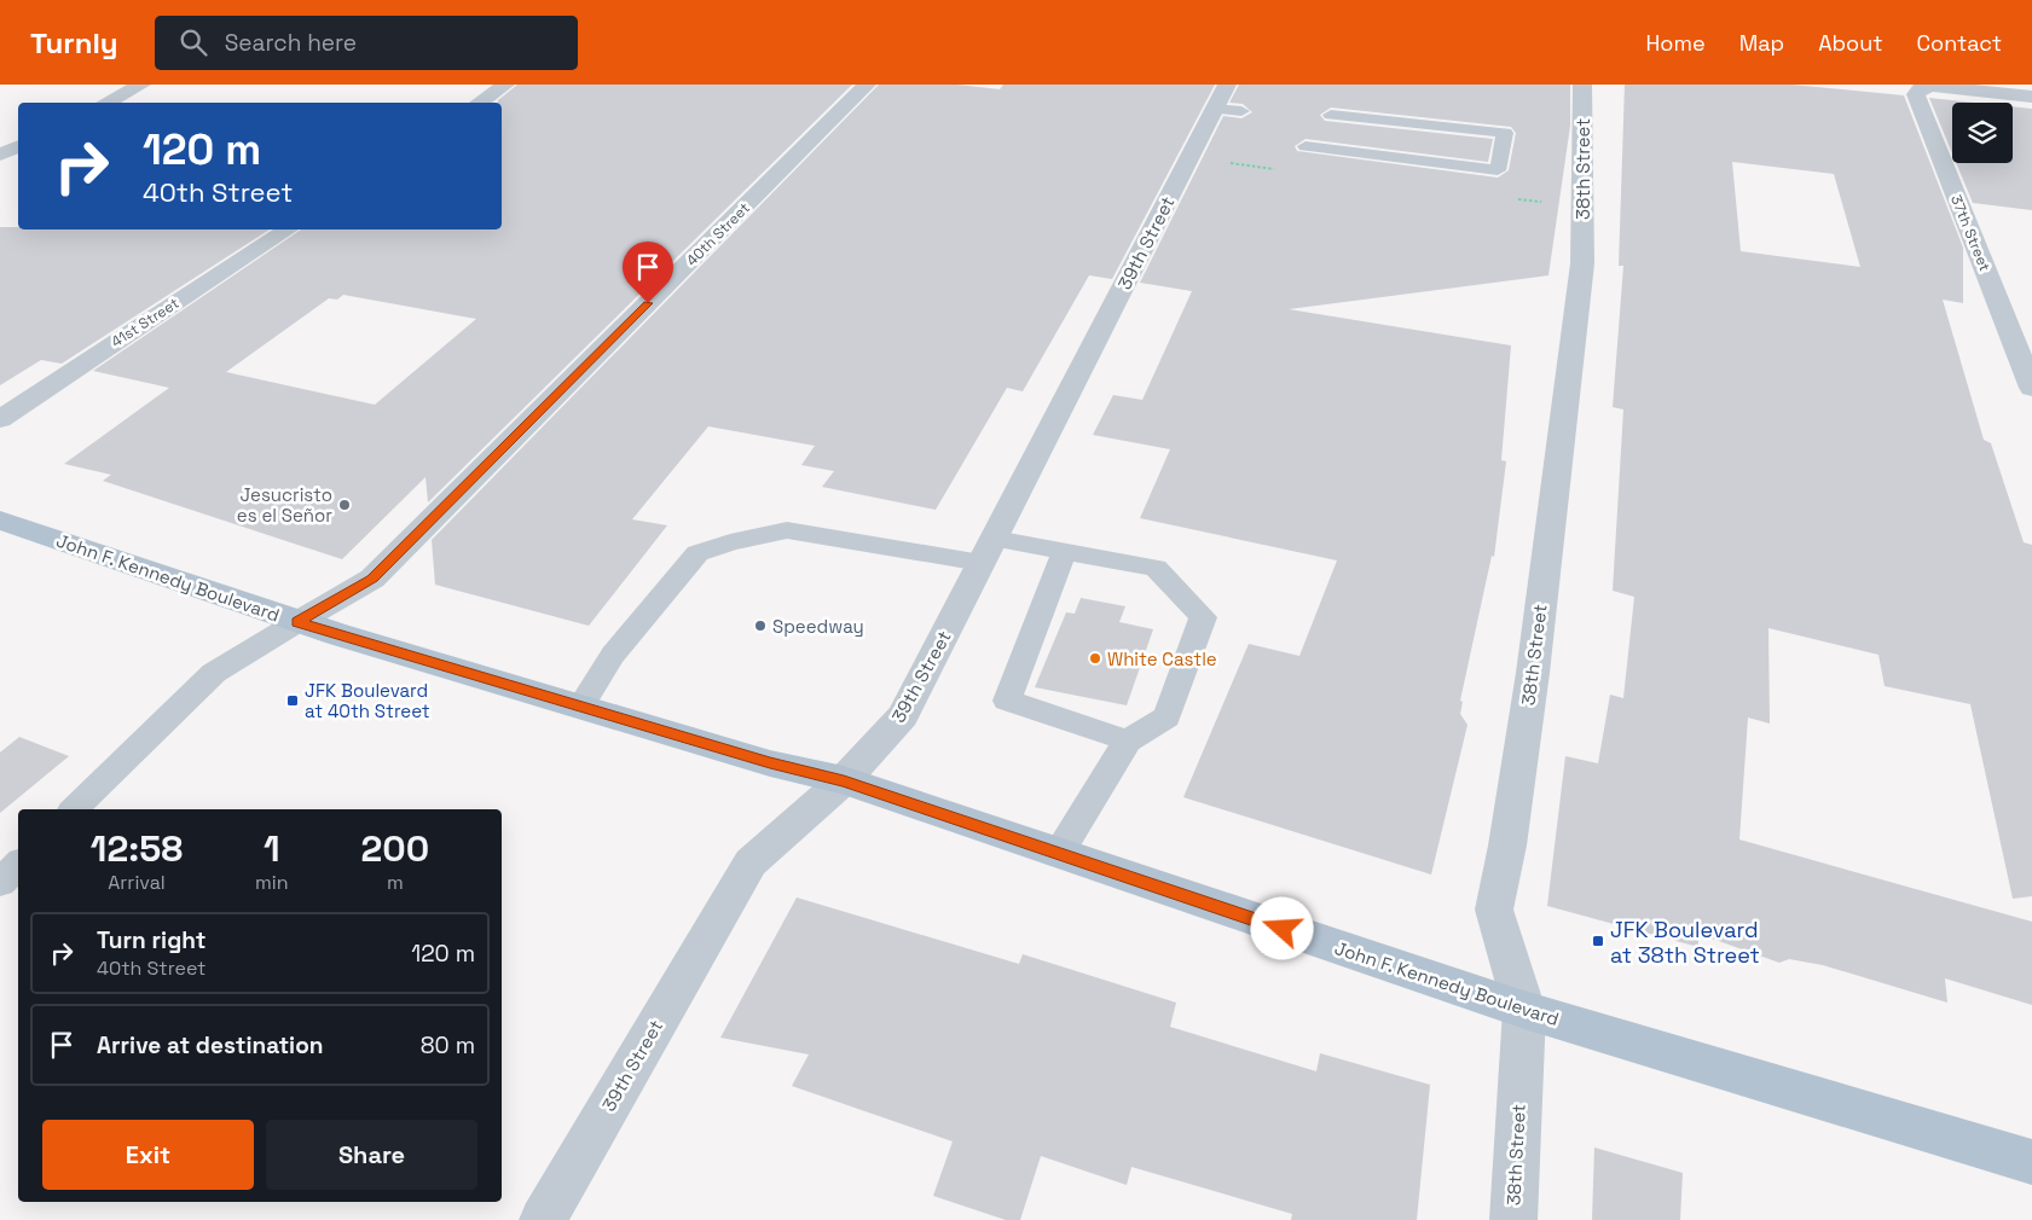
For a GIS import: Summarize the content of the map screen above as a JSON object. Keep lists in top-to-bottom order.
{
  "streets": {
    "main road": ["John F. Kennedy Boulevard"],
    "street": [
      "38th Street",
      "37th Street",
      "40th Street",
      "39th Street",
      "41st Street"
    ]
  },
  "crossings": [
    ["38th Street", "John F. Kennedy Boulevard"],
    ["40th Street", "John F. Kennedy Boulevard"],
    ["39th Street", "John F. Kennedy Boulevard"]
  ],
  "places": {
    "other": ["Jesucristo es el Señor", "Speedway", "White Castle"],
    "transit": ["JFK Boulevard at 40th Street", "JFK Boulevard at 38th Street"]
  },
  "page": {
    "header": "Turnly",
    "search": "Search here",
    "nav": [
      "Home",
      "Map",
      "About",
      "Contact"
    ],
    "turn": ["120 m", "40th Street"],
    "eta": [
      "12:58",
      "Arrival",
      "1",
      "min",
      "200",
      "m"
    ],
    "list": [
      {
        "name": "Turn right",
        "note": "40th Street",
        "value": "120 m"
      },
      {
        "name": "Arrive at destination",
        "value": "80 m"
      }
    ],
    "buttons": ["Exit", "Share"]
  }
}
